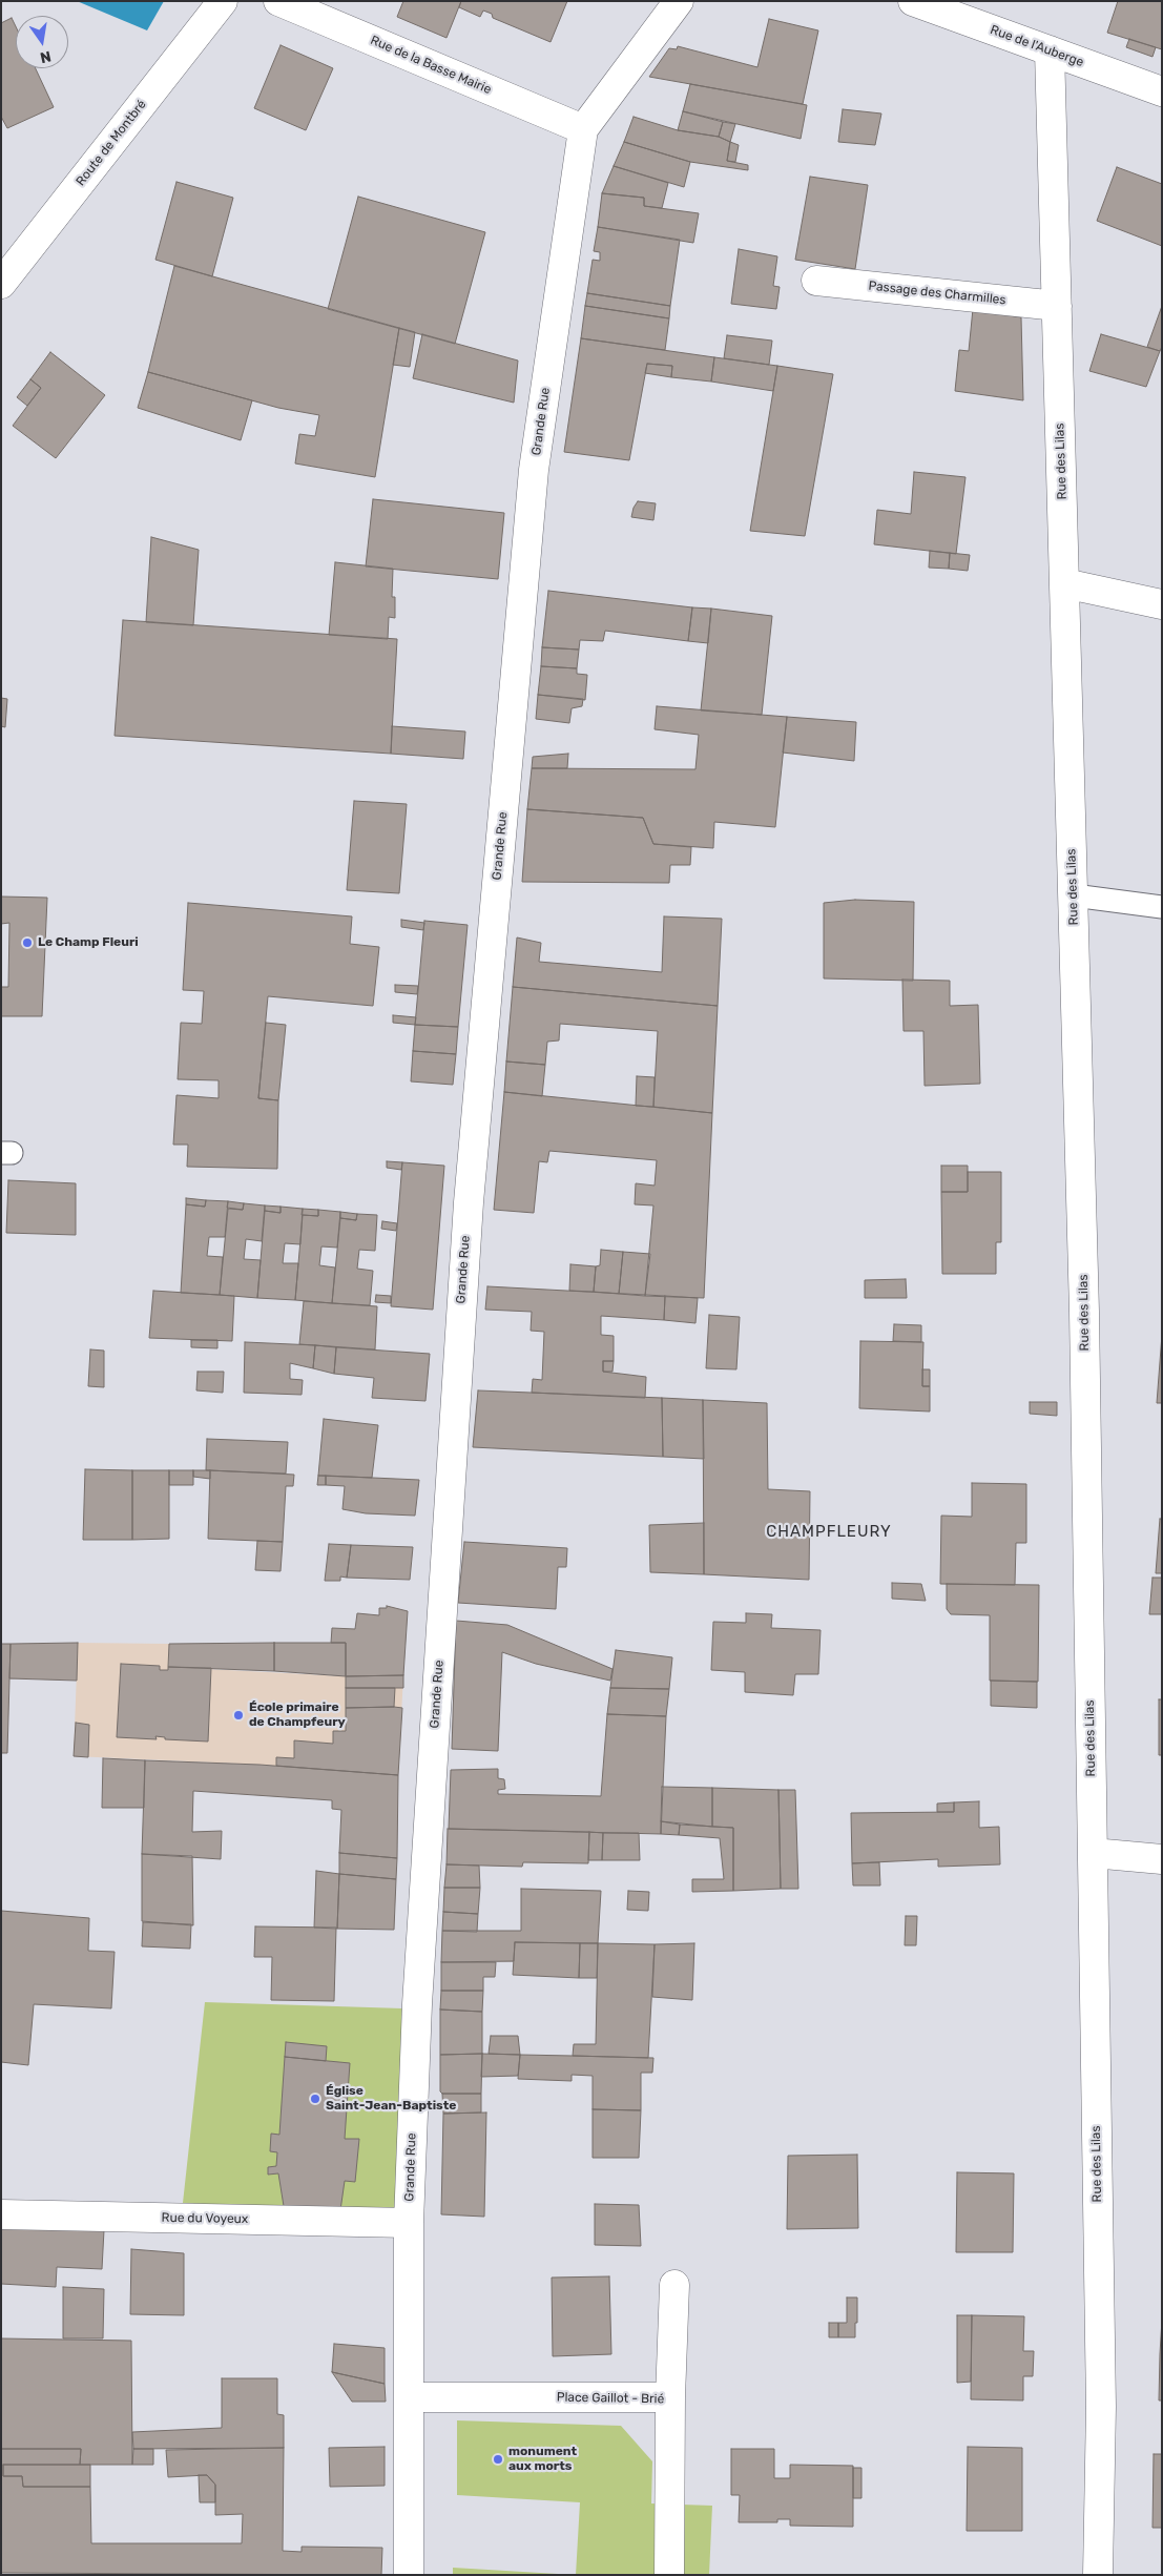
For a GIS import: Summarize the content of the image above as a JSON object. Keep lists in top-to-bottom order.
{
  "streets": {
    "street": [
      "Rue de l'Auberge",
      "Rue de la Basse Mairie",
      "Route de Montbré",
      "Passage des Charmilles",
      "Grande Rue",
      "Rue des Lilas",
      "Rue du Voyeux",
      "Place Gaillot - Brié"
    ]
  },
  "crossings": [
    ["Rue de l'Auberge", "Rue des Lilas"],
    ["Rue de la Basse Mairie", "Grande Rue"],
    ["Passage des Charmilles", "Rue des Lilas"],
    ["Grande Rue", "Rue du Voyeux"],
    ["Grande Rue", "Place Gaillot - Brié"]
  ],
  "districts": ["CHAMPFLEURY"],
  "places": [
    "Le Champ Fleuri",
    "École primaire de Champfeury",
    "Église Saint-Jean-Baptiste",
    "monument aux morts"
  ],
  "north": "bottom"
}
